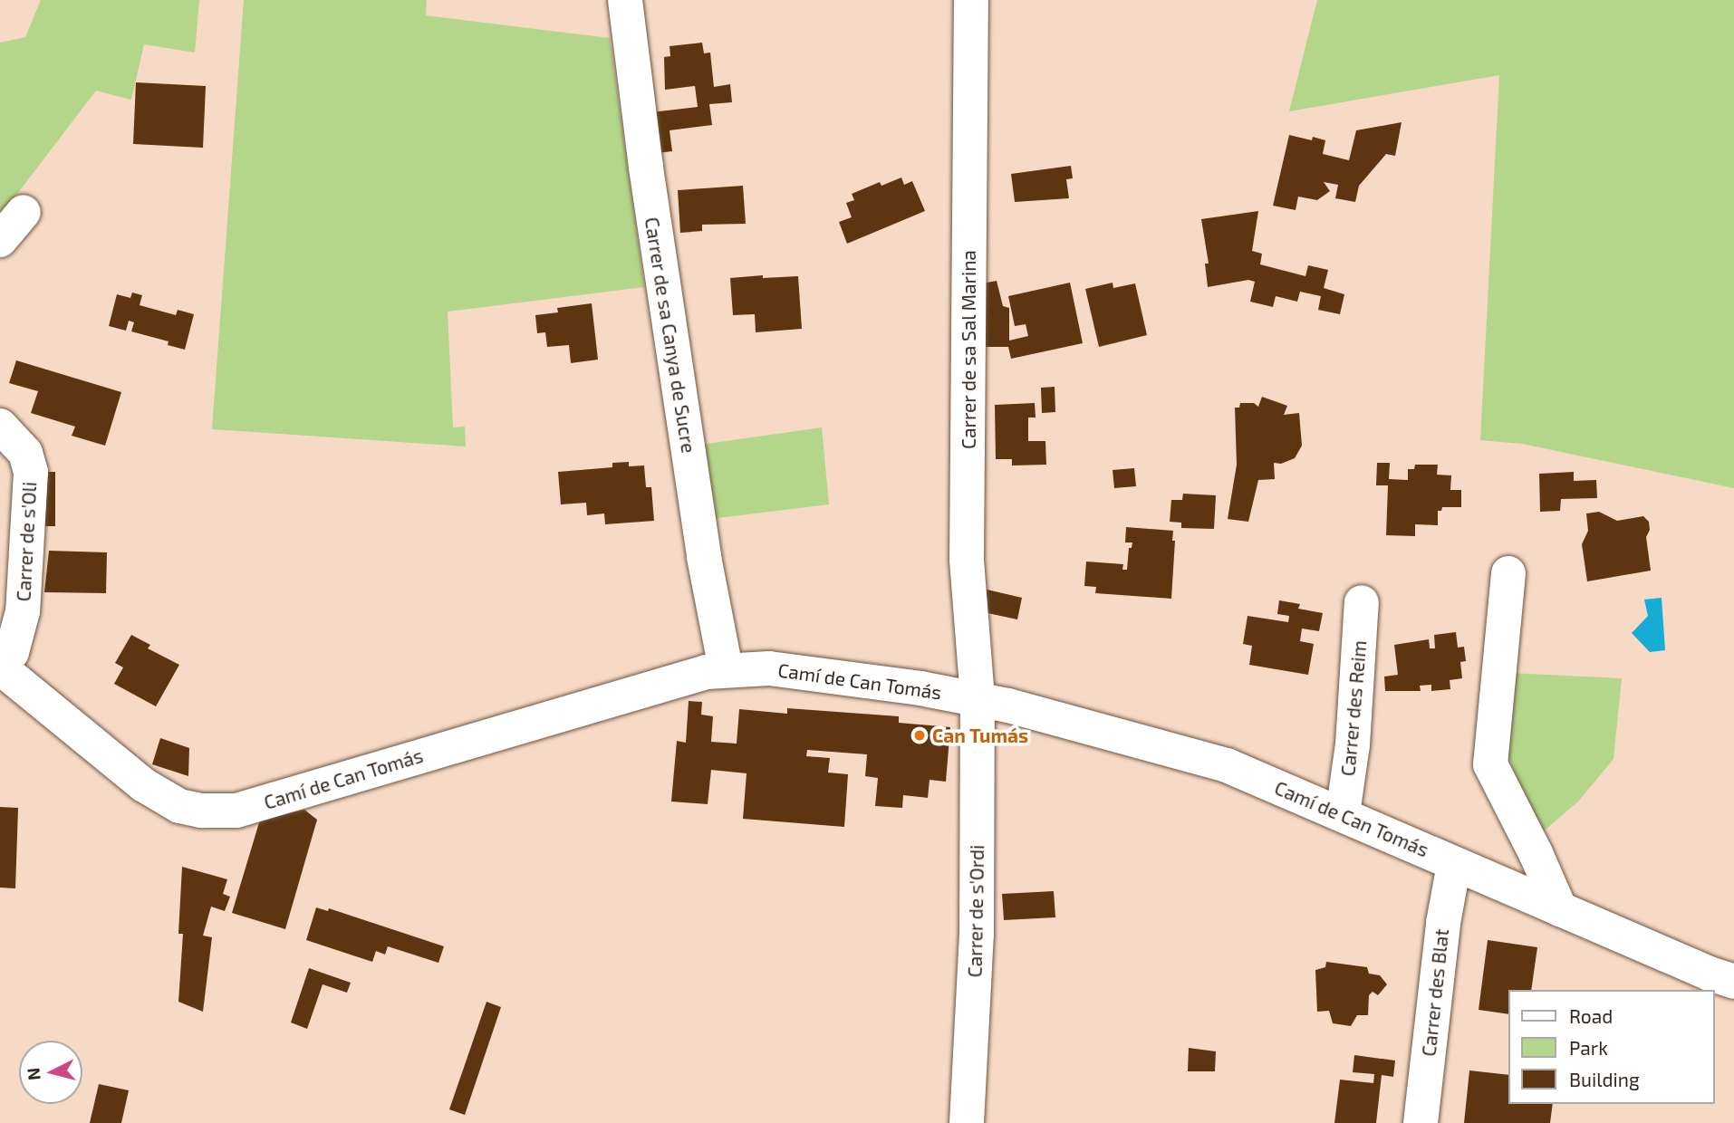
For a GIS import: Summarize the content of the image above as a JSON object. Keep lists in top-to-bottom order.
{
  "streets": {
    "street": [
      "Carrer de sa Canya de Sucre",
      "Carrer de sa Sal Marina",
      "Carrer de s'Oli",
      "Camí de Can Tomás",
      "Carrer des Reim",
      "Carrer de s'Ordi",
      "Carrer des Blat"
    ]
  },
  "crossings": [
    ["Carrer de sa Canya de Sucre", "Camí de Can Tomás"],
    ["Carrer de sa Sal Marina", "Camí de Can Tomás"],
    ["Carrer de sa Sal Marina", "Carrer de s'Ordi"],
    ["Camí de Can Tomás", "Carrer des Reim"],
    ["Camí de Can Tomás", "Carrer de s'Ordi"],
    ["Camí de Can Tomás", "Carrer des Blat"]
  ],
  "places": ["Can Tumás"],
  "legend": ["Road", "Park", "Building"],
  "north": "left"
}
